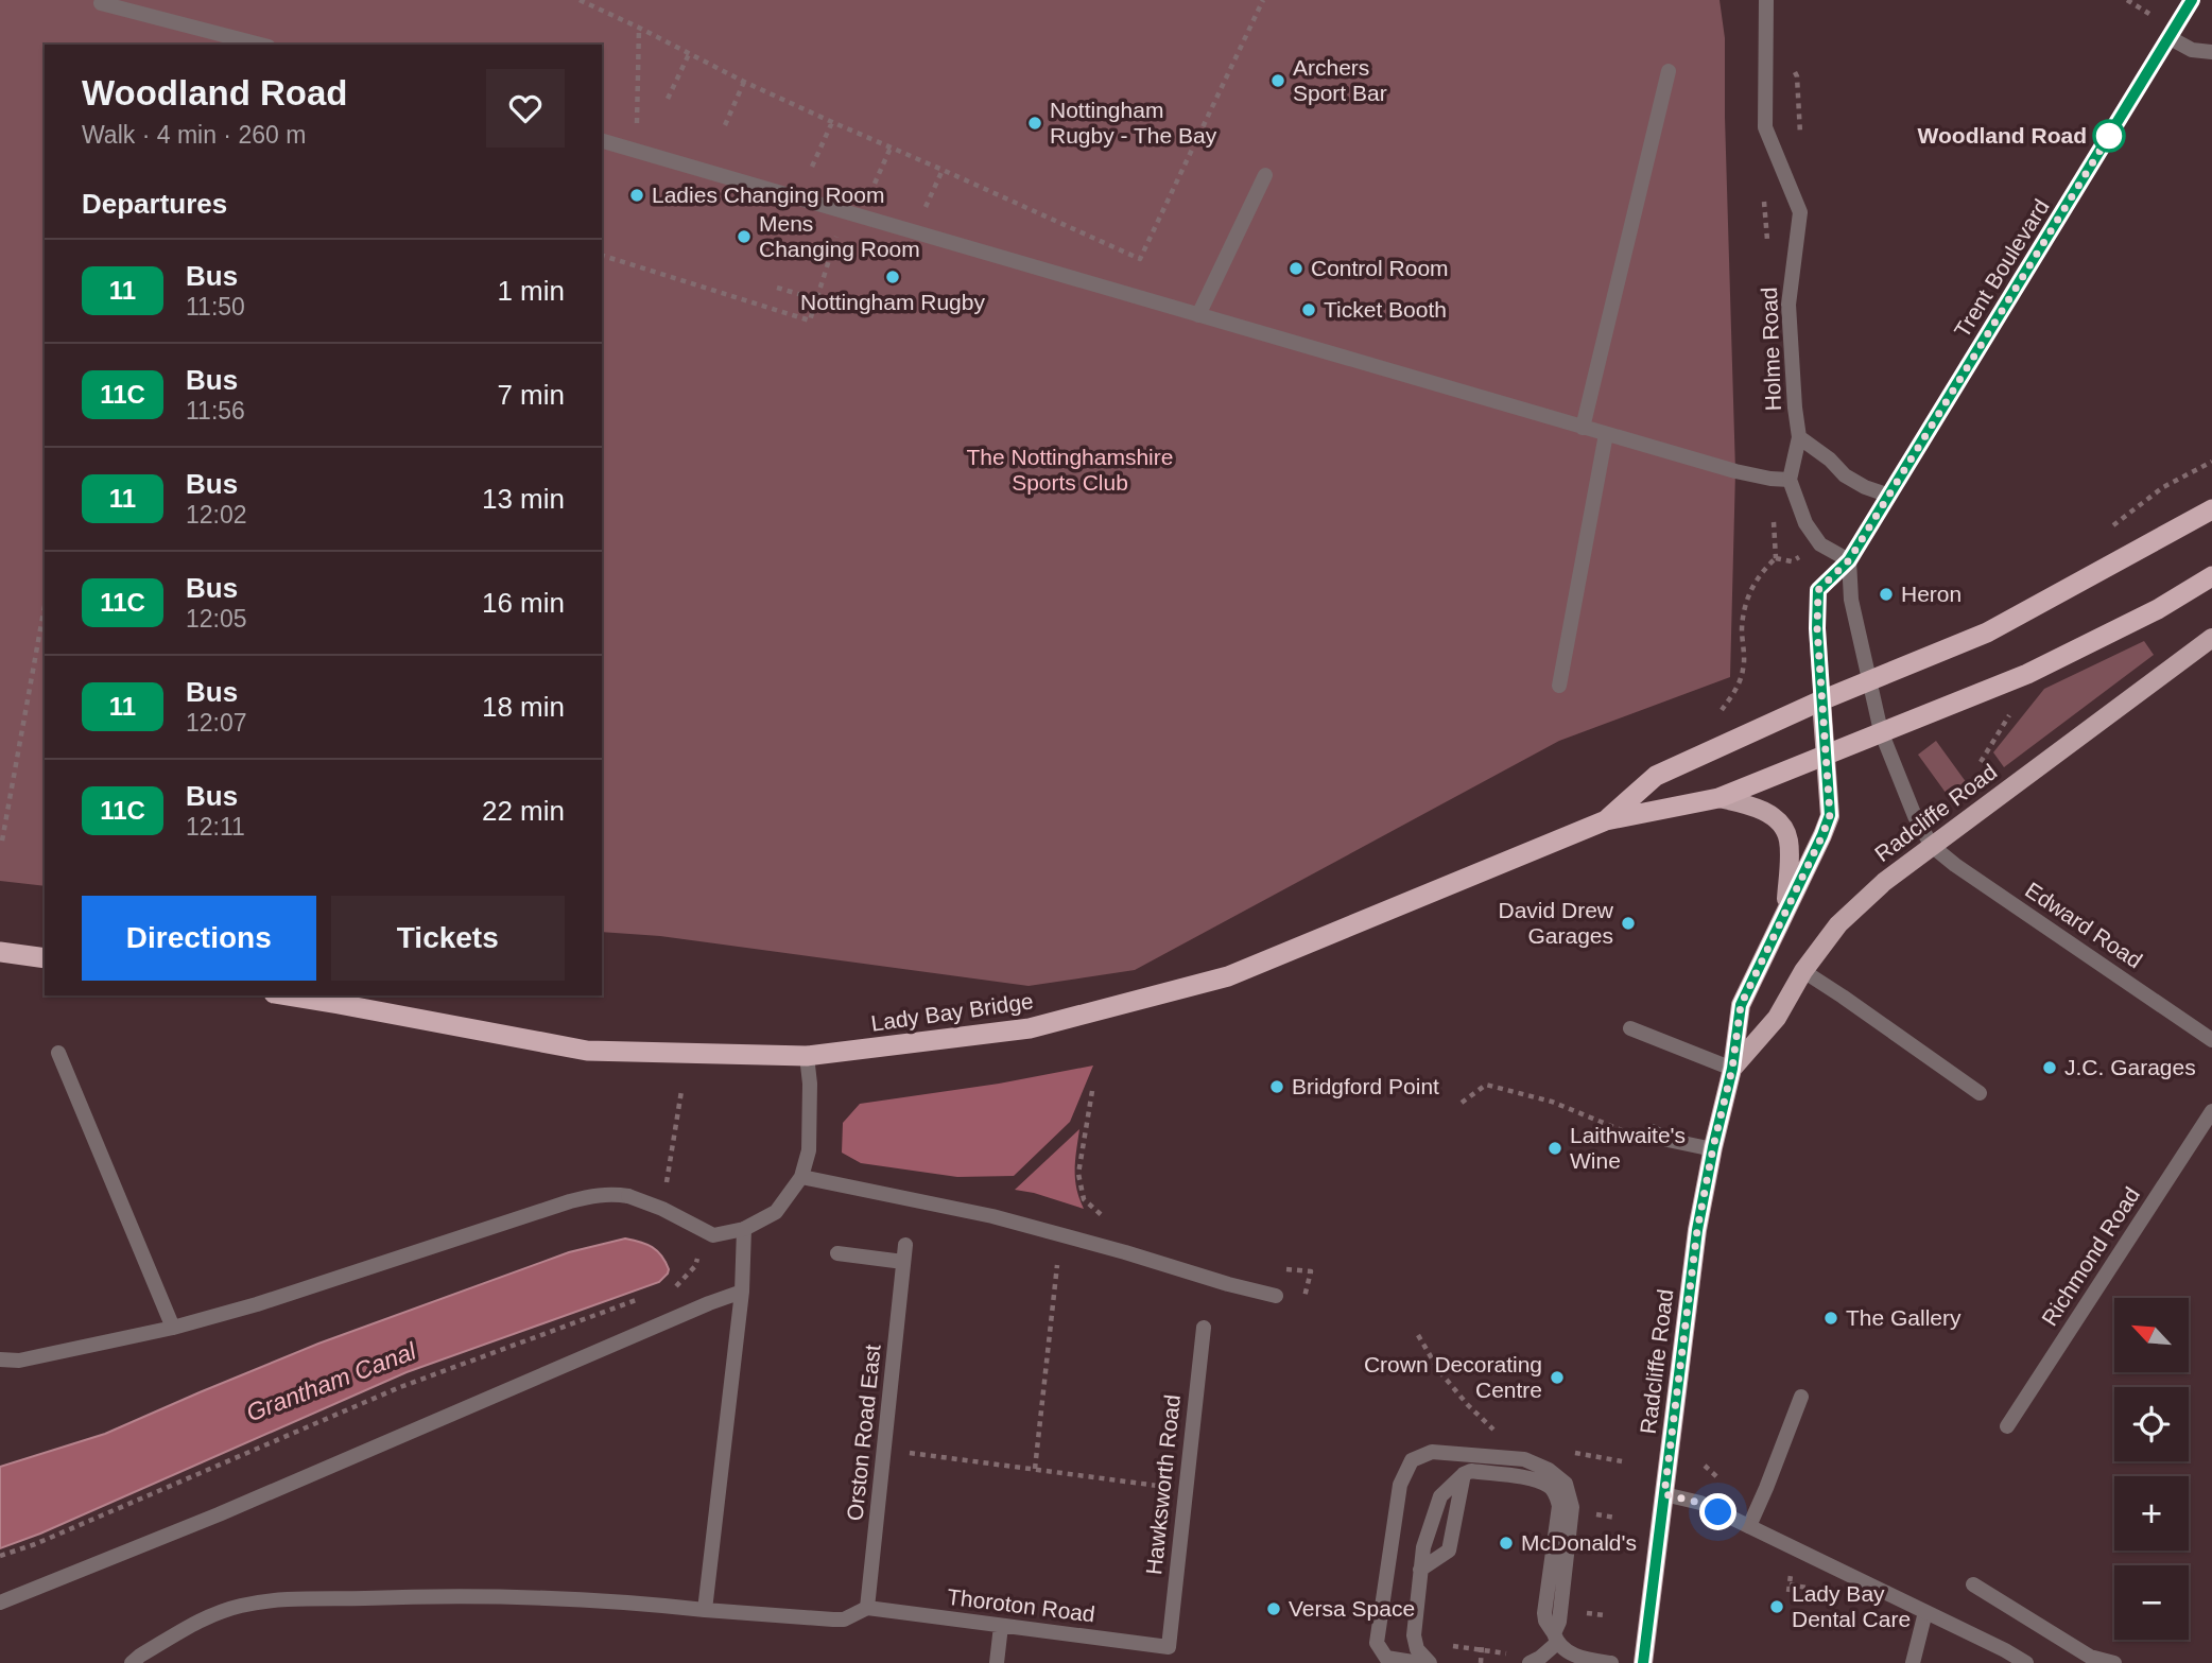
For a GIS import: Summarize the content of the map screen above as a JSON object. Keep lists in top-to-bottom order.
{
  "streets": {
    "highway": ["Lady Bay Bridge"],
    "main road": ["Radcliffe Road"],
    "street": [
      "Trent Boulevard",
      "Holme Road",
      "Edward Road",
      "Richmond Road",
      "Orston Road East",
      "Hawksworth Road",
      "Thoroton Road"
    ]
  },
  "crossings": [
    ["Trent Boulevard", "Holme Road"],
    ["Trent Boulevard", "Radcliffe Road"],
    ["Trent Boulevard", "Lady Bay Bridge"],
    ["Radcliffe Road", "Edward Road"],
    ["Radcliffe Road", "Lady Bay Bridge"],
    ["Orston Road East", "Thoroton Road"],
    ["Hawksworth Road", "Thoroton Road"]
  ],
  "water": ["Grantham Canal"],
  "parks": ["The Nottinghamshire Sports Club"],
  "places": [
    "Archers Sport Bar",
    "Nottingham Rugby - The Bay",
    "Woodland Road",
    "Ladies Changing Room",
    "Mens Changing Room",
    "Control Room",
    "Nottingham Rugby",
    "Ticket Booth",
    "Heron",
    "David Drew Garages",
    "J.C. Garages",
    "Bridgford Point",
    "Laithwaite's Wine",
    "The Gallery",
    "Crown Decorating Centre",
    "McDonald's",
    "Lady Bay Dental Care",
    "Versa Space"
  ],
  "lines": ["bus line 11"],
  "north": "top left",
  "page": {
    "heading": [
      ["Woodland Road", "Walk · 4 min · 260 m"],
      "Departures"
    ],
    "list": [
      {
        "mark": "11",
        "name": "Bus",
        "note": "11:50",
        "value": "1 min"
      },
      {
        "mark": "11C",
        "name": "Bus",
        "note": "11:56",
        "value": "7 min"
      },
      {
        "mark": "11",
        "name": "Bus",
        "note": "12:02",
        "value": "13 min"
      },
      {
        "mark": "11C",
        "name": "Bus",
        "note": "12:05",
        "value": "16 min"
      },
      {
        "mark": "11",
        "name": "Bus",
        "note": "12:07",
        "value": "18 min"
      },
      {
        "mark": "11C",
        "name": "Bus",
        "note": "12:11",
        "value": "22 min"
      }
    ],
    "buttons": ["Directions", "Tickets"],
    "map_buttons": ["+", "−"]
  }
}
